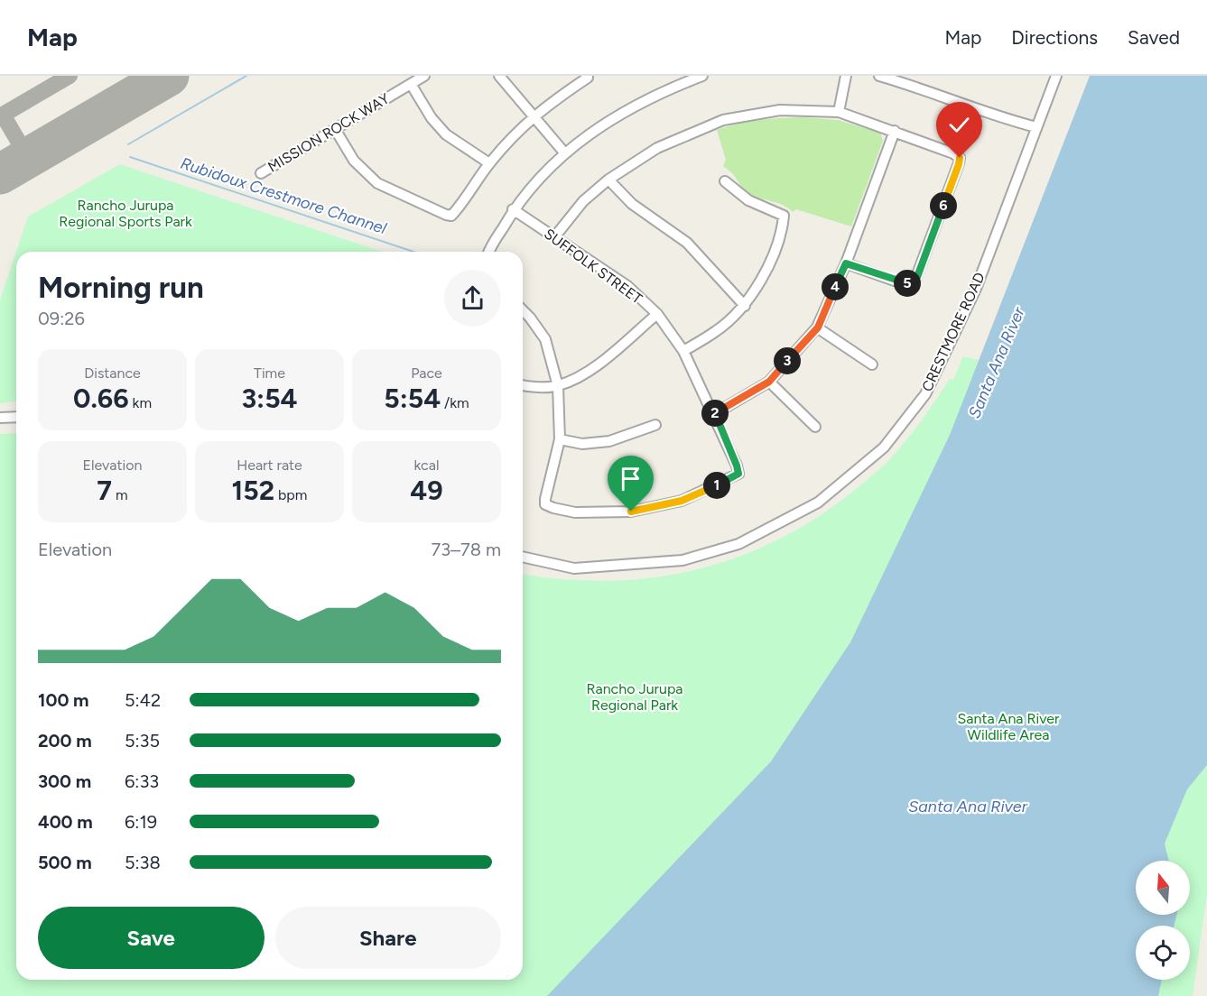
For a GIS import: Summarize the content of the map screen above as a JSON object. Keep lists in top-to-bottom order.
{
  "streets": {
    "street": ["MISSION ROCK WAY", "SUFFOLK STREET", "CRESTMORE ROAD"]
  },
  "water": ["Rubidoux Crestmore Channel", "Santa Ana River"],
  "parks": ["Rancho Jurupa Regional Sports Park", "Rancho Jurupa Regional Park", "Santa Ana River Wildlife Area"],
  "north": "top",
  "page": {
    "header": "Map",
    "nav": ["Map", "Directions", "Saved"],
    "pins": [
      "6",
      "5",
      "4",
      "3",
      "2",
      "1"
    ],
    "heading": ["Morning run", "09:26"],
    "stats": [
      ["Distance", "0.66 km"],
      ["Time", "3:54"],
      ["Pace", "5:54 /km"],
      ["Elevation", "7 m"],
      ["Heart rate", "152 bpm"],
      ["kcal", "49"]
    ],
    "chart": ["Elevation", "73–78 m"],
    "list": [
      {
        "name": "100 m",
        "note": "5:42"
      },
      {
        "name": "200 m",
        "note": "5:35"
      },
      {
        "name": "300 m",
        "note": "6:33"
      },
      {
        "name": "400 m",
        "note": "6:19"
      },
      {
        "name": "500 m",
        "note": "5:38"
      }
    ],
    "buttons": ["Save", "Share"]
  }
}
